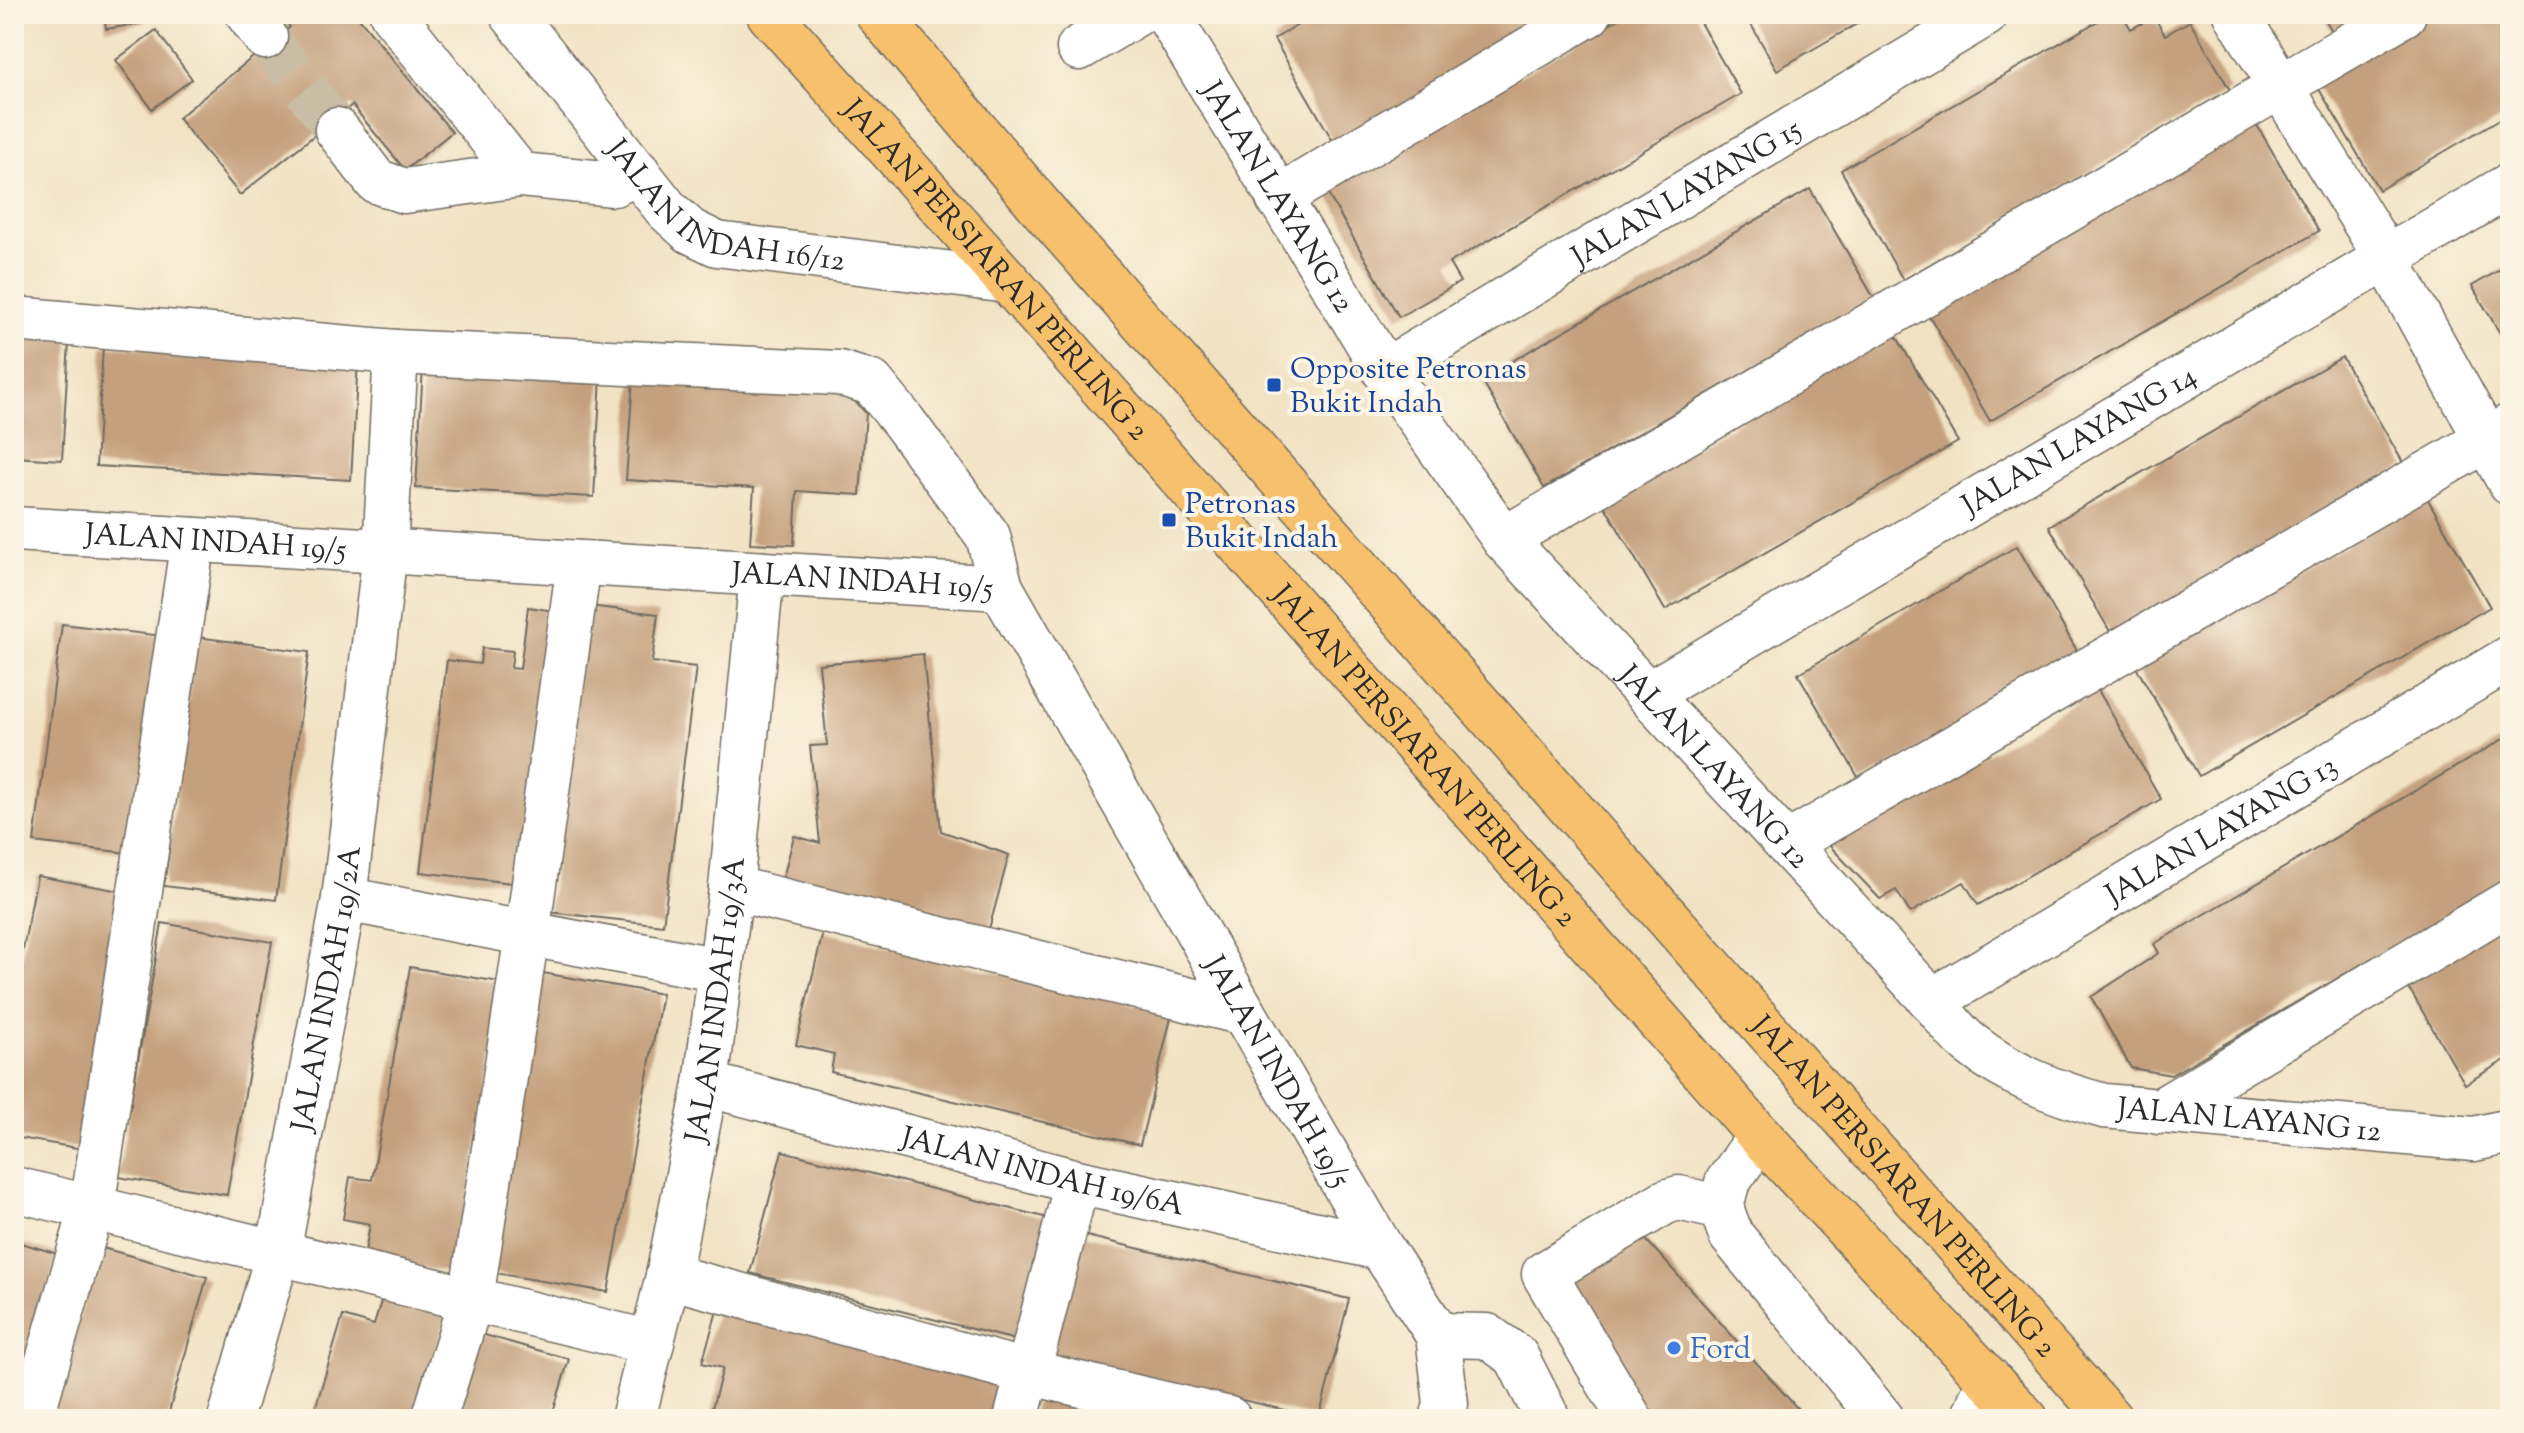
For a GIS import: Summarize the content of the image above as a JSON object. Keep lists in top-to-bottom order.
{
  "streets": {
    "main road": ["JALAN PERSIARAN PERLING 2"],
    "street": [
      "JALAN LAYANG 15",
      "JALAN INDAH 16/12",
      "JALAN LAYANG 12",
      "JALAN LAYANG 14",
      "JALAN INDAH 19/5",
      "JALAN LAYANG 13",
      "JALAN INDAH 19/2A",
      "JALAN INDAH 19/3A",
      "JALAN INDAH 19/6A"
    ]
  },
  "crossings": [
    ["JALAN LAYANG 15", "JALAN LAYANG 12"],
    ["JALAN INDAH 16/12", "JALAN PERSIARAN PERLING 2"],
    ["JALAN LAYANG 12", "JALAN LAYANG 14"],
    ["JALAN LAYANG 12", "JALAN LAYANG 13"],
    ["JALAN INDAH 19/5", "JALAN INDAH 19/2A"],
    ["JALAN INDAH 19/5", "JALAN INDAH 19/3A"],
    ["JALAN INDAH 19/5", "JALAN INDAH 19/6A"],
    ["JALAN INDAH 19/3A", "JALAN INDAH 19/6A"]
  ],
  "places": {
    "transit": ["Opposite Petronas Bukit Indah", "Petronas Bukit Indah"],
    "other": ["Ford"]
  }
}
